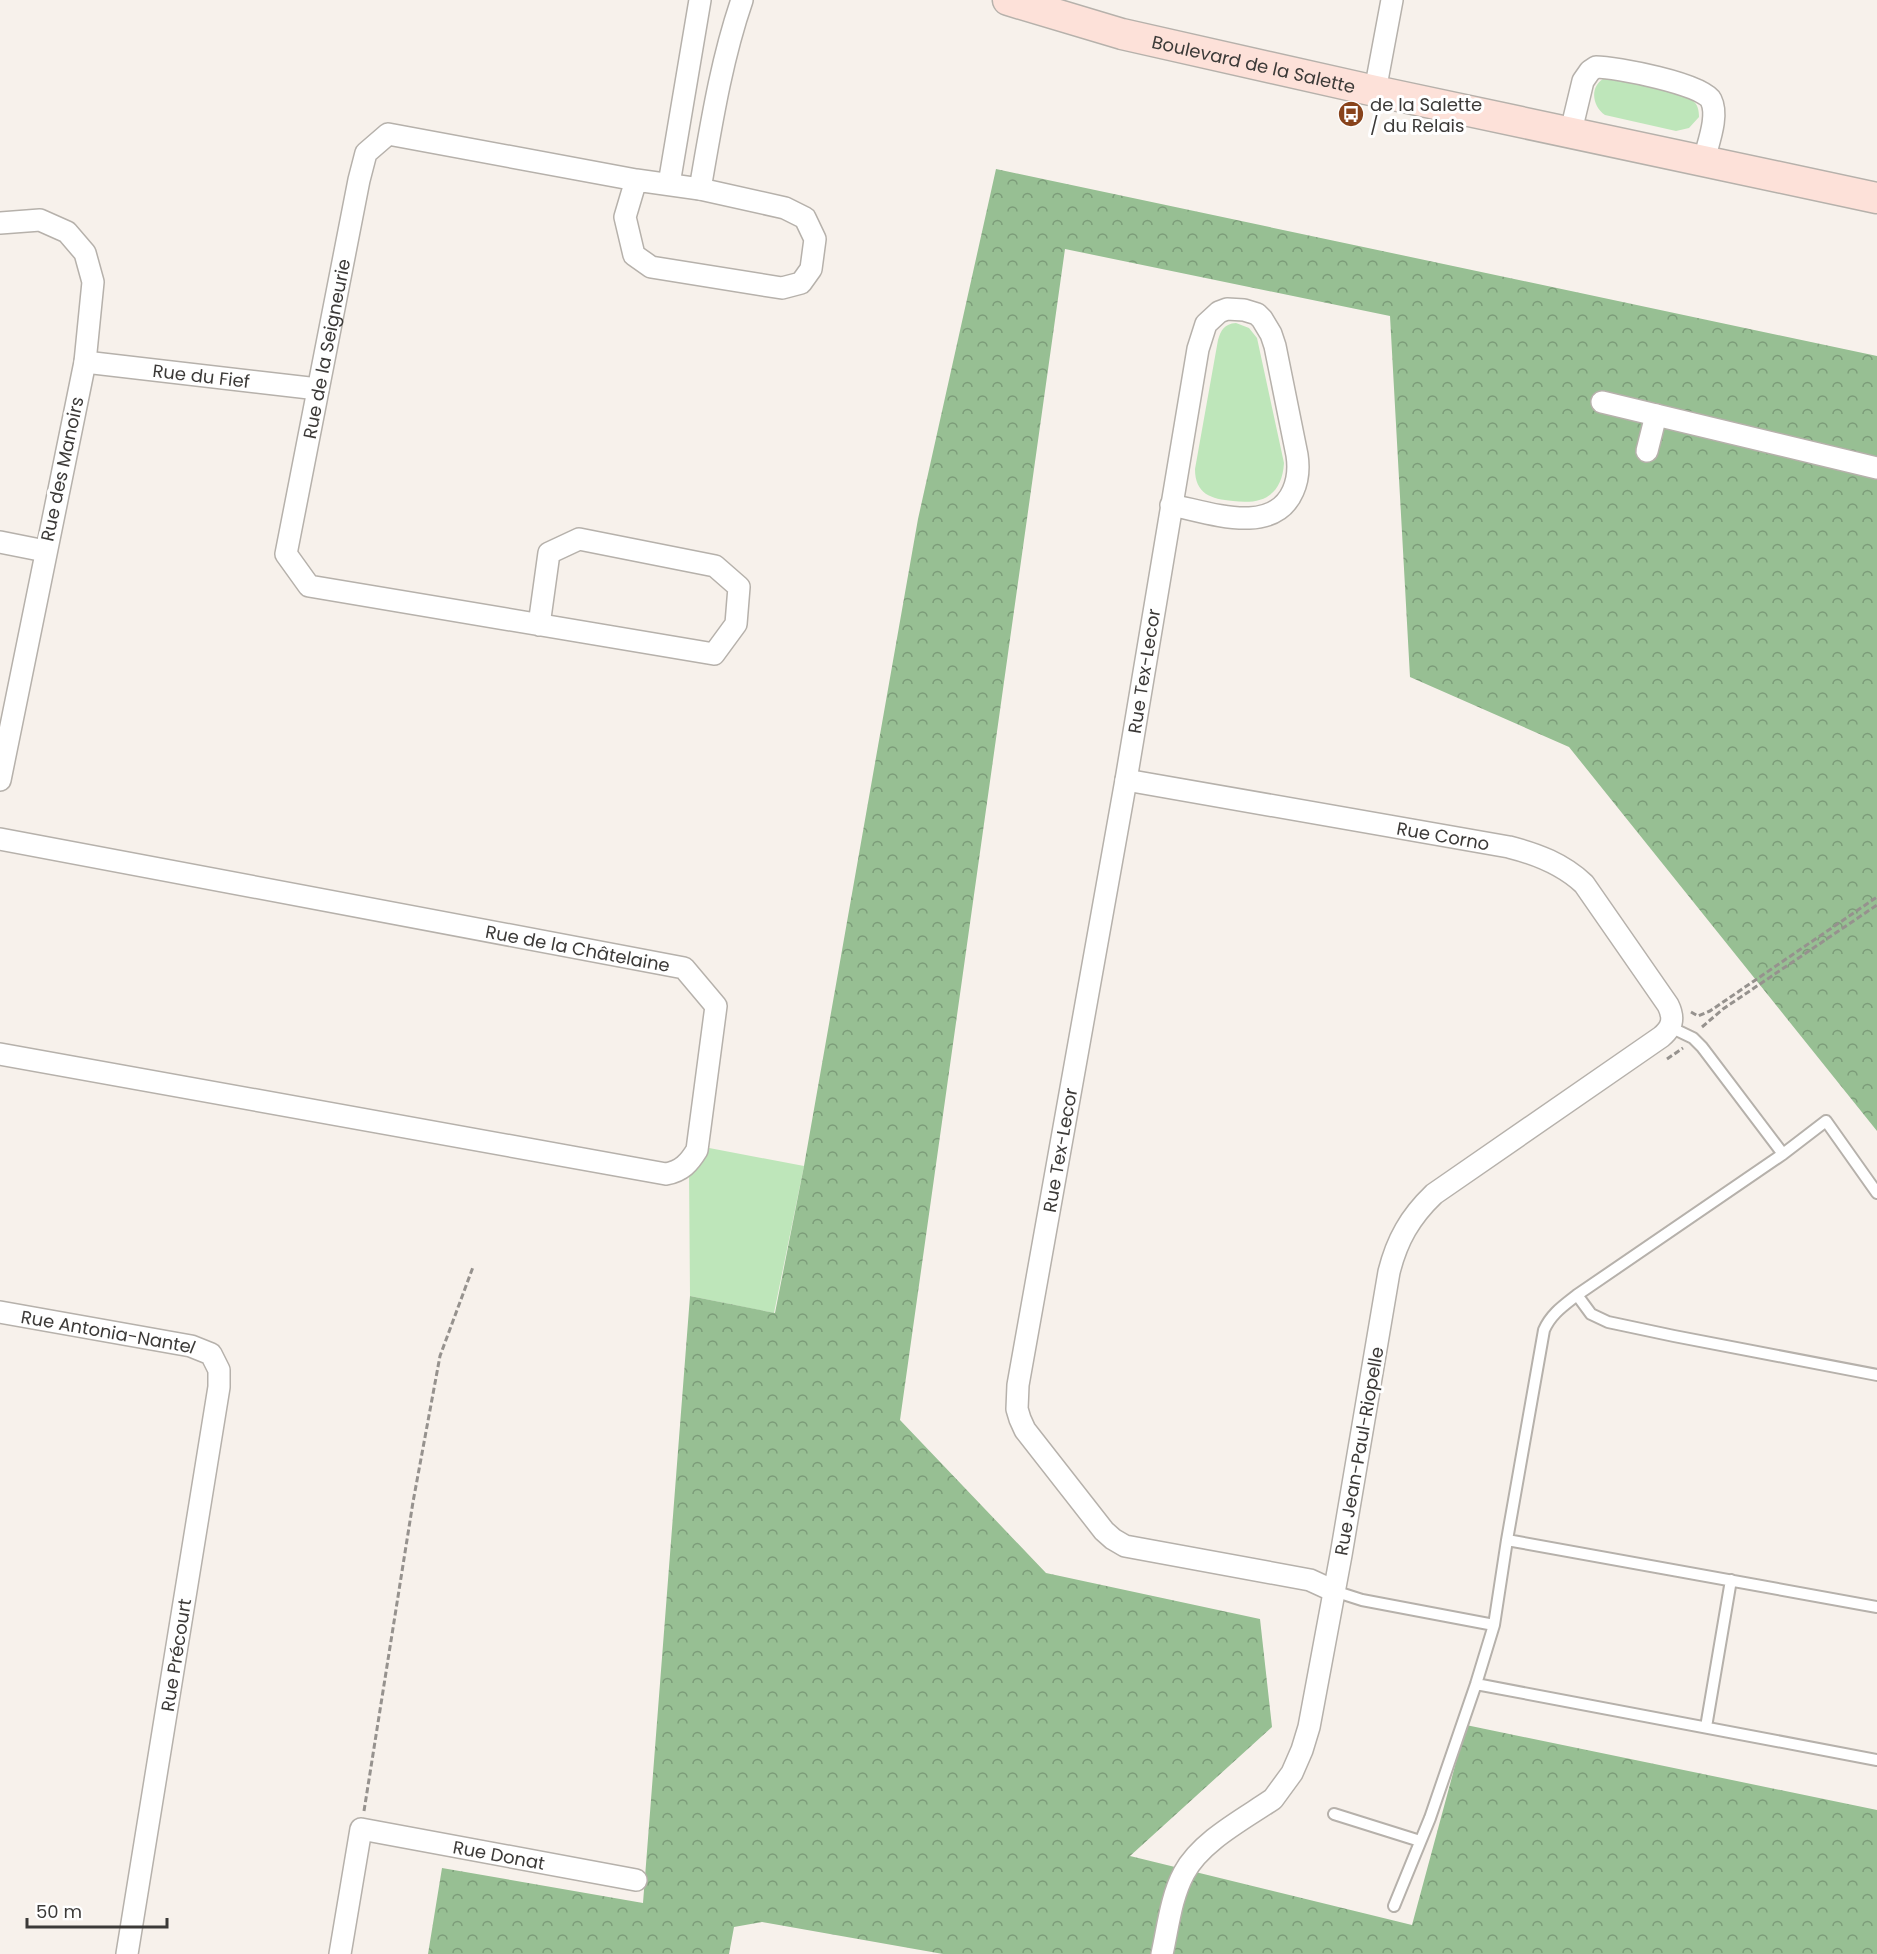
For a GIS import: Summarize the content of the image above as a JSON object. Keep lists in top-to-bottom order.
{
  "streets": {
    "street": [
      "Boulevard de la Salette",
      "Rue de la Seigneurie",
      "Rue du Fief",
      "Rue des Manoirs",
      "Rue Tex-Lecor",
      "Rue Corno",
      "Rue de la Châtelaine",
      "Rue Antonia-Nantel",
      "Rue Jean-Paul-Riopelle",
      "Rue Précourt",
      "Rue Donat"
    ]
  },
  "crossings": [
    ["Rue de la Seigneurie", "Rue du Fief"],
    ["Rue du Fief", "Rue des Manoirs"],
    ["Rue Tex-Lecor", "Rue Corno"],
    ["Rue Tex-Lecor", "Rue Jean-Paul-Riopelle"],
    ["Rue Corno", "Rue Jean-Paul-Riopelle"],
    ["Rue Antonia-Nantel", "Rue Précourt"]
  ],
  "places": {
    "bus stop": ["de la Salette / du Relais"]
  },
  "scale_bar": "50 m"
}
